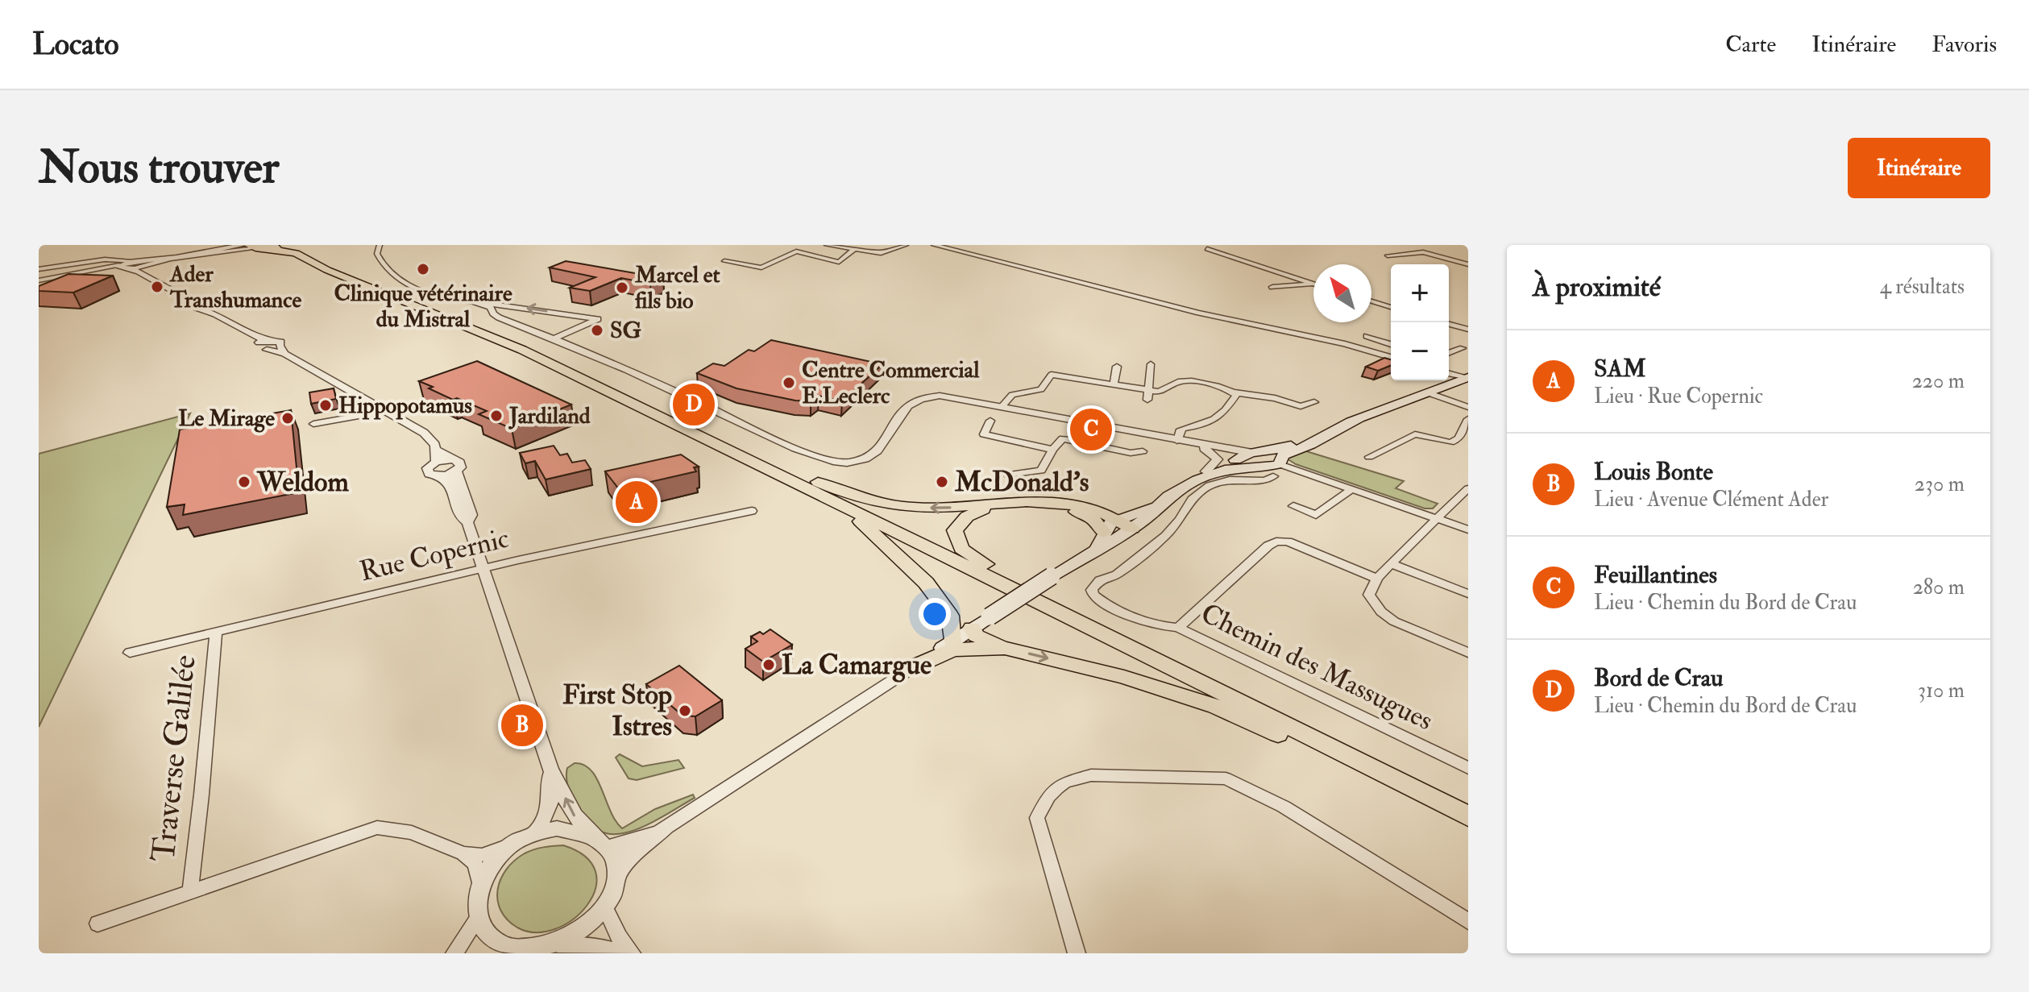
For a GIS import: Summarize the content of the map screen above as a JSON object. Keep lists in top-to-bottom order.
{
  "streets": {
    "street": ["Rue Copernic", "Chemin des Massugues", "Traverse Galilée"]
  },
  "crossings": [
    ["Rue Copernic", "Traverse Galilée"]
  ],
  "places": [
    "Clinique vétérinaire du Mistral",
    "Ader Transhumance",
    "Marcel et fils bio",
    "SG",
    "Centre Commercial E.Leclerc",
    "Hippopotamus",
    "Jardiland",
    "Le Mirage",
    "Weldom",
    "McDonald's",
    "La Camargue",
    "First Stop Istres"
  ],
  "north": "top left",
  "page": {
    "header": "Locato",
    "nav": ["Carte", "Itinéraire", "Favoris"],
    "buttons": "Itinéraire",
    "title": "Nous trouver",
    "heading": ["À proximité", "4 résultats"],
    "map_buttons": ["+", "−"],
    "list": [
      {
        "mark": "A",
        "name": "SAM",
        "note": "Lieu · Rue Copernic",
        "value": "220 m"
      },
      {
        "mark": "B",
        "name": "Louis Bonte",
        "note": "Lieu · Avenue Clément Ader",
        "value": "230 m"
      },
      {
        "mark": "C",
        "name": "Feuillantines",
        "note": "Lieu · Chemin du Bord de Crau",
        "value": "280 m"
      },
      {
        "mark": "D",
        "name": "Bord de Crau",
        "note": "Lieu · Chemin du Bord de Crau",
        "value": "310 m"
      }
    ],
    "pins": [
      "D",
      "C",
      "A",
      "B"
    ]
  }
}
